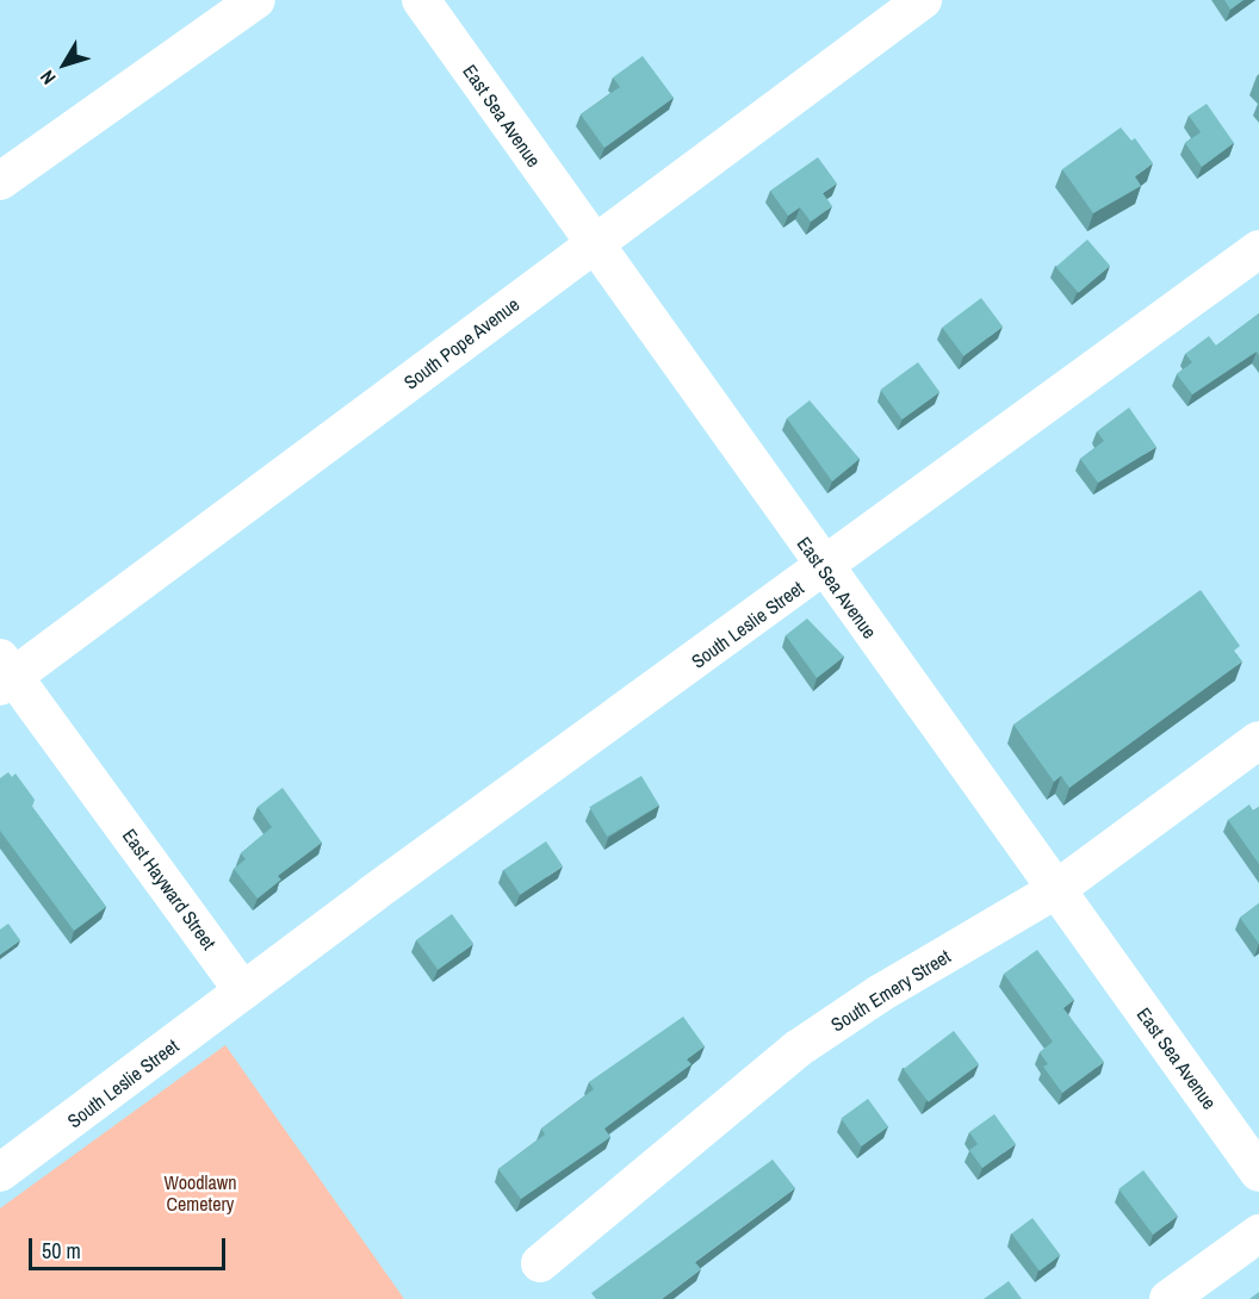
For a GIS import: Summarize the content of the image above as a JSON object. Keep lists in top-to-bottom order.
{
  "streets": {
    "street": [
      "East Sea Avenue",
      "South Pope Avenue",
      "South Leslie Street",
      "East Hayward Street",
      "South Emery Street"
    ]
  },
  "crossings": [
    ["East Sea Avenue", "South Pope Avenue"],
    ["East Sea Avenue", "South Leslie Street"],
    ["East Sea Avenue", "South Emery Street"],
    ["South Pope Avenue", "East Hayward Street"],
    ["South Leslie Street", "East Hayward Street"]
  ],
  "parks": ["Woodlawn Cemetery"],
  "scale_bar": "50 m",
  "north": "bottom left"
}
